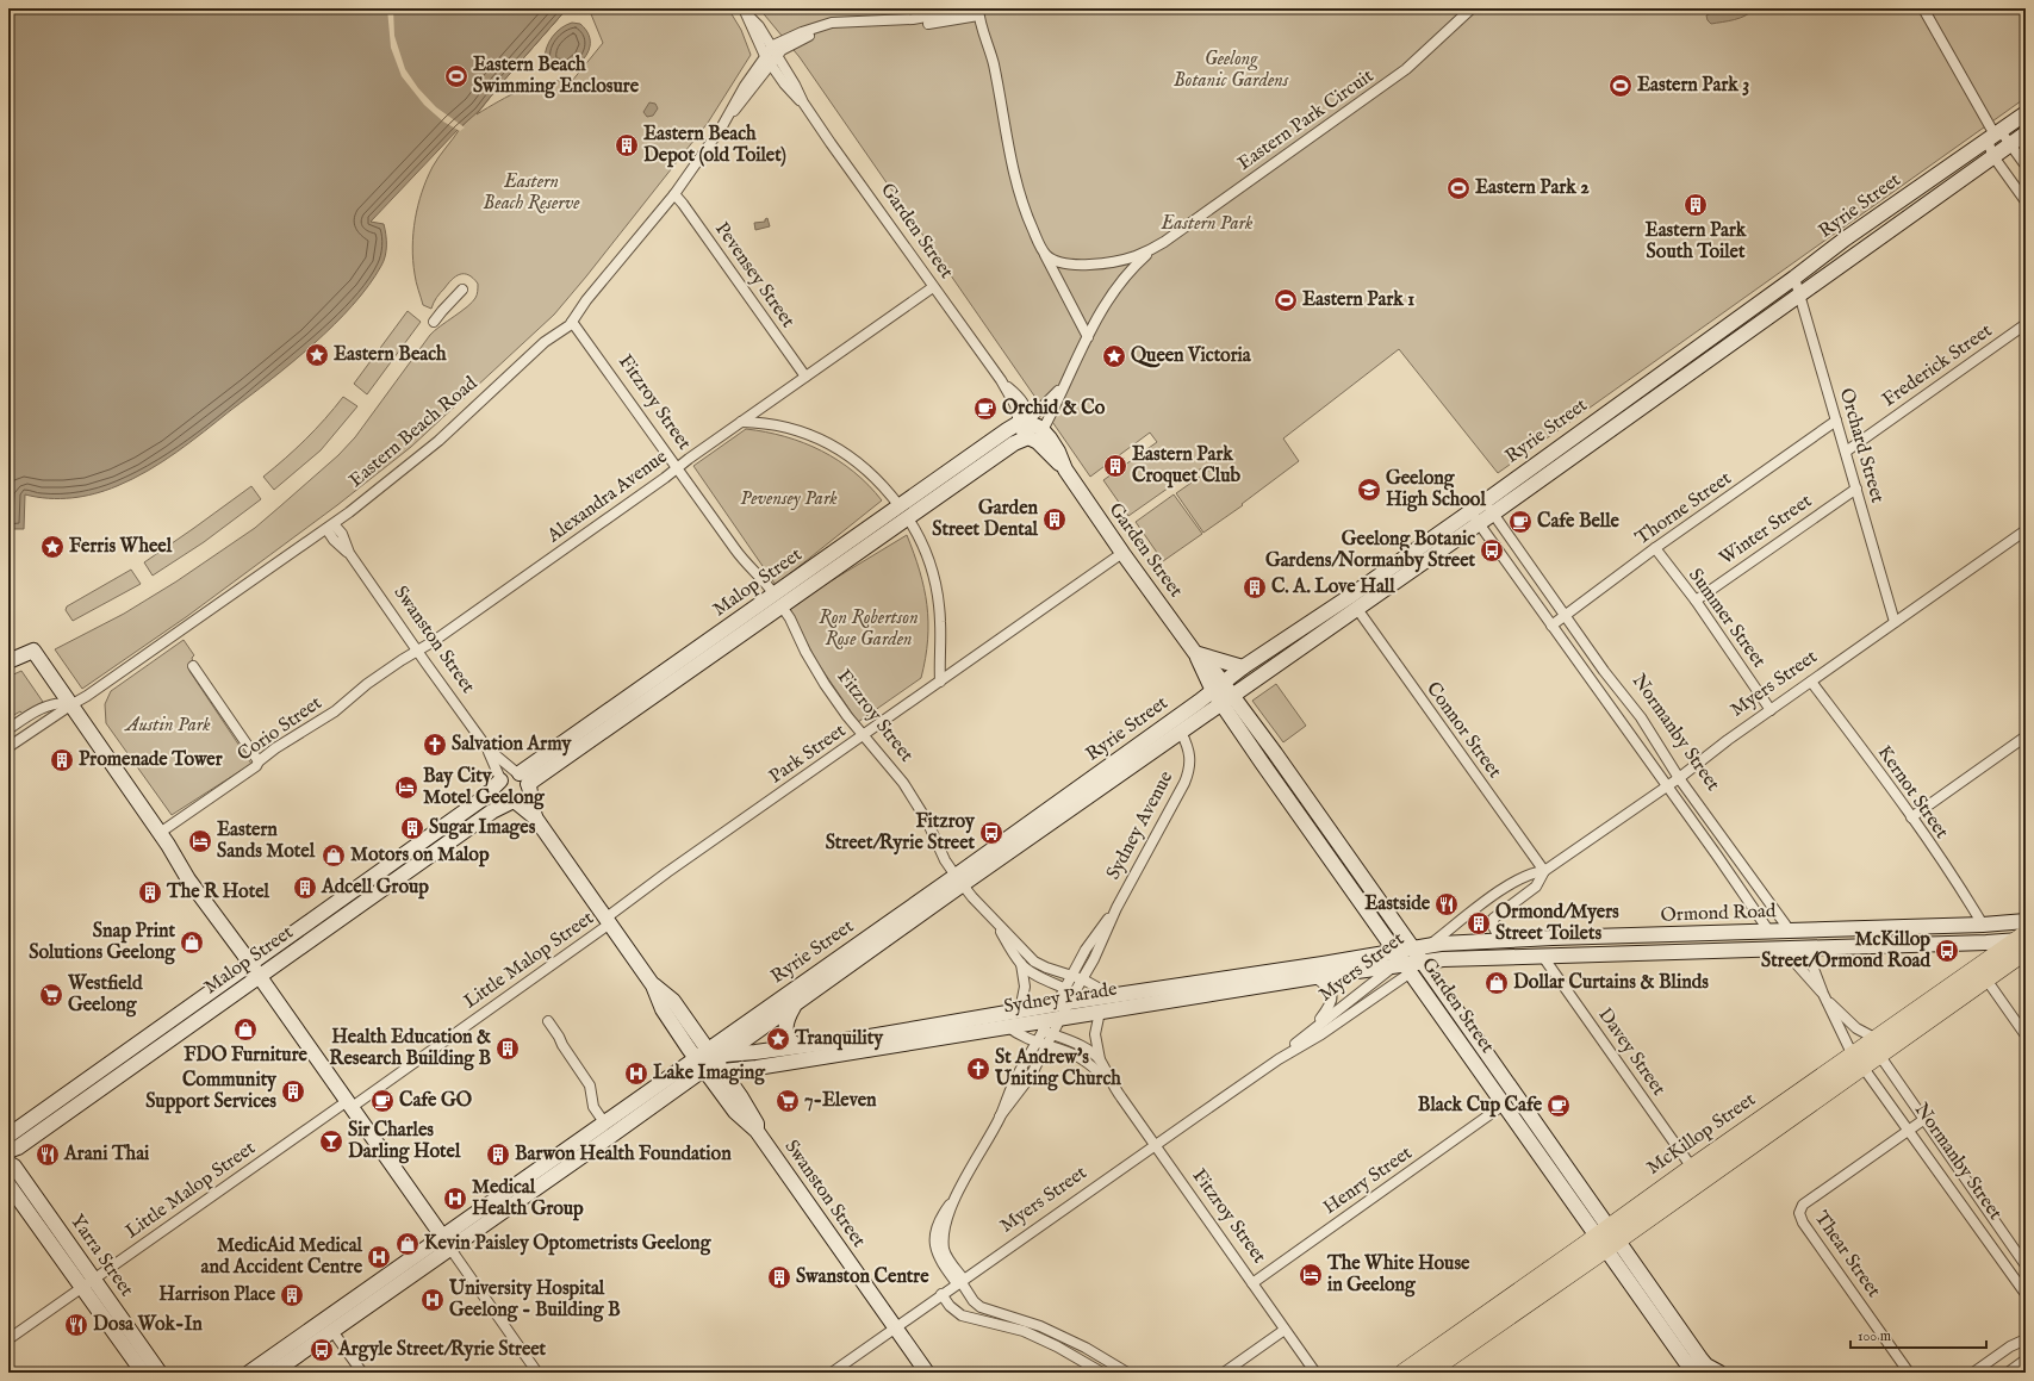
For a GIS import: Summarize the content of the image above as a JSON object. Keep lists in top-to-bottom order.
{
  "streets": {
    "highway": ["McKillop Street"],
    "street": [
      "Eastern Park Circuit",
      "Ryrie Street",
      "Garden Street",
      "Pevensey Street",
      "Frederick Street",
      "Fitzroy Street",
      "Eastern Beach Road",
      "Orchard Street",
      "Alexandra Avenue",
      "Thorne Street",
      "Winter Street",
      "Malop Street",
      "Summer Street",
      "Swanston Street",
      "Myers Street",
      "Corio Street",
      "Connor Street",
      "Normanby Street",
      "Park Street",
      "Kernot Street",
      "Sydney Avenue",
      "Ormond Road",
      "Little Malop Street",
      "Sydney Parade",
      "Davey Street",
      "Henry Street",
      "Thear Street",
      "Yarra Street"
    ]
  },
  "crossings": [
    ["Eastern Park Circuit", "Garden Street"],
    ["Eastern Park Circuit", "Malop Street"],
    ["Ryrie Street", "Garden Street"],
    ["Ryrie Street", "Fitzroy Street"],
    ["Ryrie Street", "Orchard Street"],
    ["Ryrie Street", "Swanston Street"],
    ["Ryrie Street", "Connor Street"],
    ["Ryrie Street", "Normanby Street"],
    ["Ryrie Street", "Sydney Avenue"],
    ["Ryrie Street", "Sydney Parade"],
    ["Garden Street", "Eastern Beach Road"],
    ["Garden Street", "Alexandra Avenue"],
    ["Garden Street", "Malop Street"],
    ["Garden Street", "Myers Street"],
    ["Garden Street", "Park Street"],
    ["Garden Street", "Ormond Road"],
    ["Garden Street", "Sydney Parade"],
    ["Garden Street", "McKillop Street"],
    ["Garden Street", "Henry Street"],
    ["Pevensey Street", "Eastern Beach Road"],
    ["Pevensey Street", "Alexandra Avenue"],
    ["Frederick Street", "Orchard Street"],
    ["Fitzroy Street", "Eastern Beach Road"],
    ["Fitzroy Street", "Alexandra Avenue"],
    ["Fitzroy Street", "Malop Street"],
    ["Fitzroy Street", "Myers Street"],
    ["Fitzroy Street", "Park Street"],
    ["Fitzroy Street", "Sydney Avenue"],
    ["Fitzroy Street", "Sydney Parade"],
    ["Fitzroy Street", "Henry Street"],
    ["Eastern Beach Road", "Swanston Street"],
    ["Orchard Street", "Thorne Street"],
    ["Orchard Street", "Winter Street"],
    ["Orchard Street", "Myers Street"],
    ["Alexandra Avenue", "Swanston Street"],
    ["Alexandra Avenue", "Corio Street"],
    ["Thorne Street", "Summer Street"],
    ["Thorne Street", "Normanby Street"],
    ["Winter Street", "Summer Street"],
    ["Malop Street", "Swanston Street"],
    ["Summer Street", "Myers Street"],
    ["Swanston Street", "Myers Street"],
    ["Swanston Street", "Corio Street"],
    ["Swanston Street", "Park Street"],
    ["Swanston Street", "Little Malop Street"],
    ["Swanston Street", "Sydney Parade"],
    ["Myers Street", "Connor Street"],
    ["Myers Street", "Normanby Street"],
    ["Myers Street", "Kernot Street"],
    ["Myers Street", "Sydney Avenue"],
    ["Myers Street", "Ormond Road"],
    ["Myers Street", "Sydney Parade"],
    ["Normanby Street", "Ormond Road"],
    ["Normanby Street", "McKillop Street"],
    ["Normanby Street", "Thear Street"],
    ["Park Street", "Little Malop Street"],
    ["Kernot Street", "Ormond Road"],
    ["Sydney Avenue", "Sydney Parade"],
    ["Ormond Road", "Sydney Parade"],
    ["Ormond Road", "Davey Street"],
    ["Ormond Road", "McKillop Street"],
    ["Little Malop Street", "Yarra Street"],
    ["Davey Street", "McKillop Street"]
  ],
  "parks": [
    "Geelong Botanic Gardens",
    "Eastern Beach Reserve",
    "Eastern Park",
    "Pevensey Park",
    "Ron Robertson Rose Garden",
    "Austin Park"
  ],
  "places": {
    "sports": [
      "Eastern Beach Swimming Enclosure",
      "Eastern Park 3",
      "Eastern Park 2",
      "Eastern Park 1"
    ],
    "building": [
      "Eastern Beach Depot (old Toilet)",
      "Eastern Park South Toilet",
      "Eastern Park Croquet Club",
      "Garden Street Dental",
      "C. A. Love Hall",
      "Promenade Tower",
      "Sugar Images",
      "Adcell Group",
      "The R Hotel",
      "Ormond/Myers Street Toilets",
      "Health Education & Research Building B",
      "Community Support Services",
      "Barwon Health Foundation",
      "Swanston Centre",
      "Harrison Place"
    ],
    "place": [
      "Eastern Beach",
      "Queen Victoria",
      "Ferris Wheel",
      "Tranquility"
    ],
    "cafe": [
      "Orchid & Co",
      "Cafe Belle",
      "Cafe GO",
      "Black Cup Cafe"
    ],
    "school or university": ["Geelong High School"],
    "bus stop": [
      "Geelong Botanic Gardens/Normanby Street",
      "Fitzroy Street/Ryrie Street",
      "McKillop Street/Ormond Road",
      "Argyle Street/Ryrie Street"
    ],
    "church": ["Salvation Army", "St Andrew's Uniting Church"],
    "hotel": ["Bay City Motel Geelong", "Eastern Sands Motel", "The White House in Geelong"],
    "shop": [
      "Motors on Malop",
      "Snap Print Solutions Geelong",
      "Dollar Curtains & Blinds",
      "FDO Furniture",
      "Kevin Paisley Optometrists Geelong"
    ],
    "restaurant": ["Eastside", "Arani Thai", "Dosa Wok-In"],
    "supermarket": ["Westfield Geelong", "7-Eleven"],
    "hospital": [
      "Lake Imaging",
      "Medical Health Group",
      "MedicAid Medical and Accident Centre",
      "University Hospital Geelong - Building B"
    ],
    "bar": ["Sir Charles Darling Hotel"]
  },
  "scale_bar": "100 m"
}
